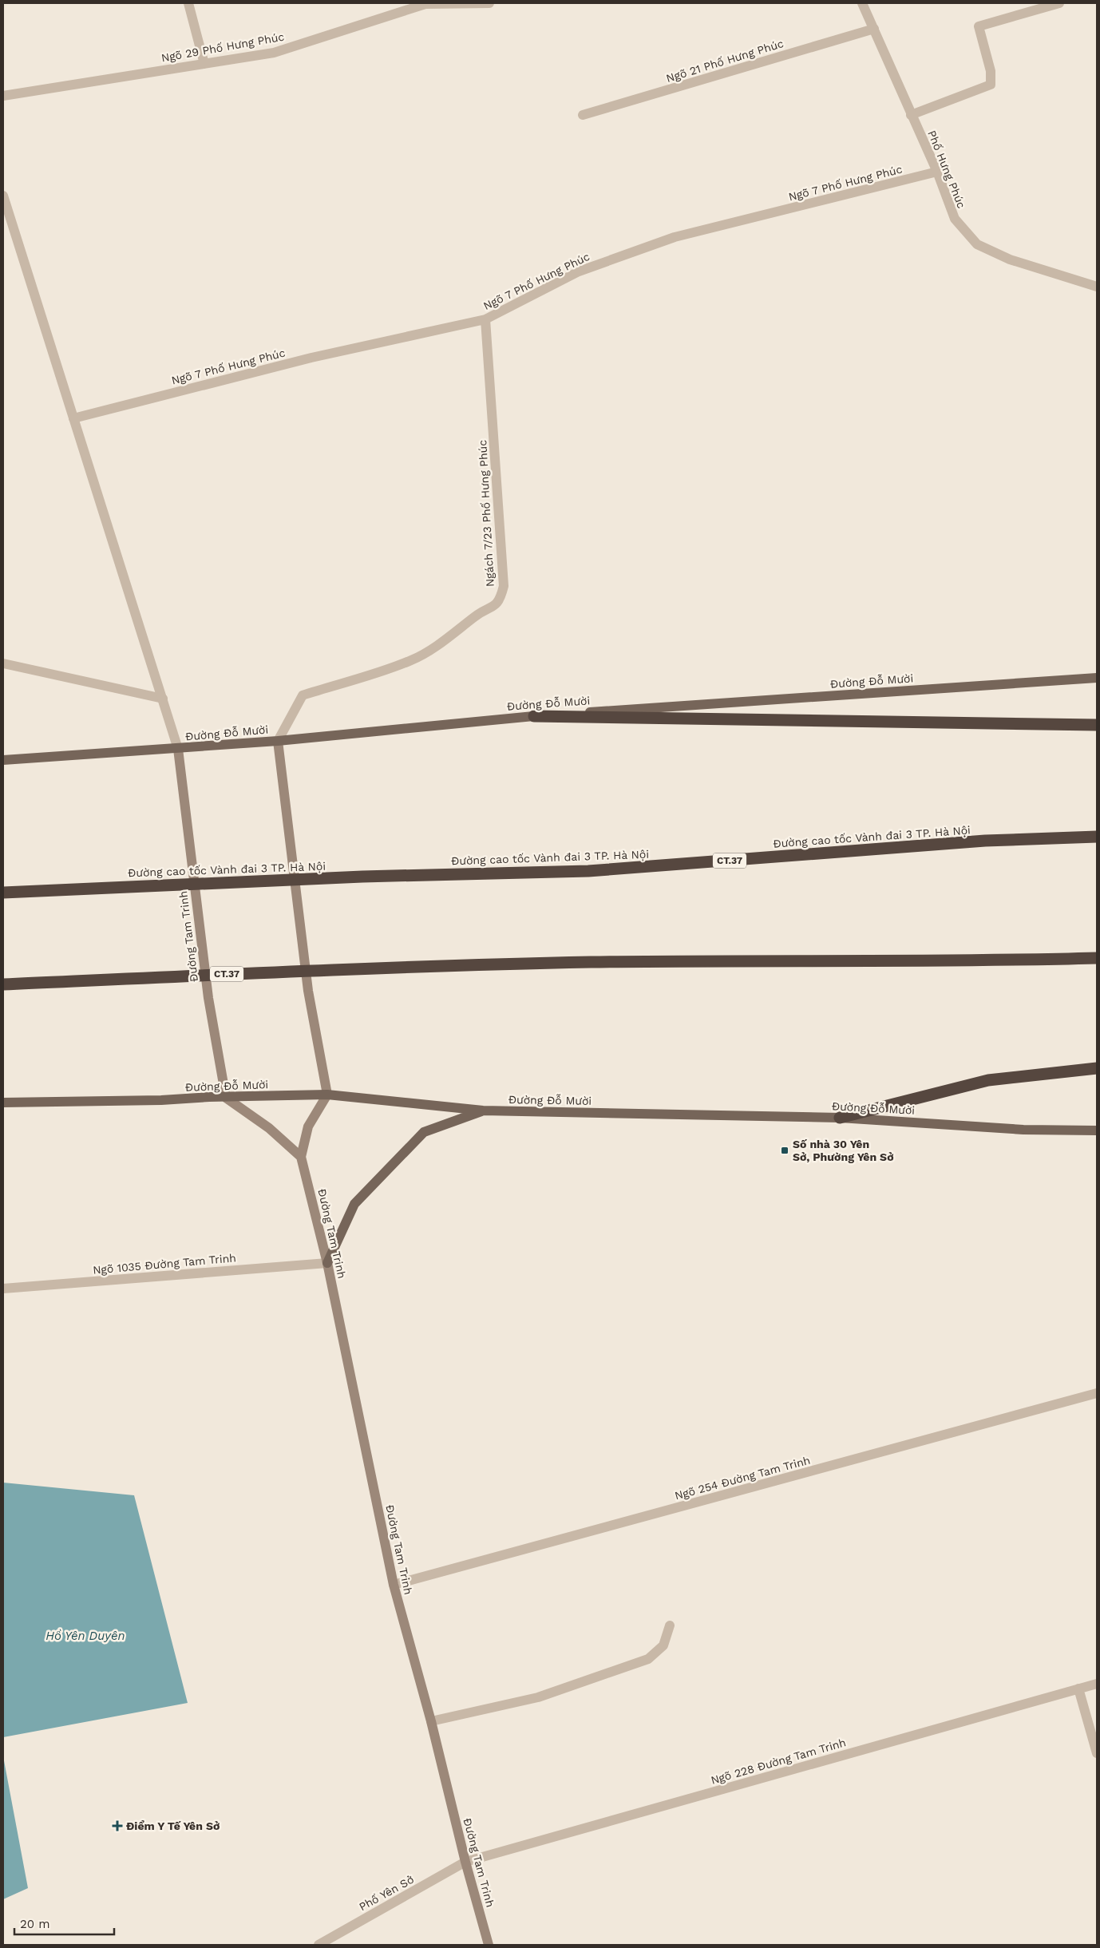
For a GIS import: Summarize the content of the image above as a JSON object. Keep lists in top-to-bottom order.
{
  "streets": {
    "highway": ["Đường cao tốc Vành đai 3 TP. Hà Nội", "CT.37"],
    "main road": ["Đường Đỗ Mười", "Đường Tam Trinh"],
    "street": [
      "Ngõ 29 Phố Hưng Phúc",
      "Ngõ 21 Phố Hưng Phúc",
      "Phố Hưng Phúc",
      "Ngõ 7 Phố Hưng Phúc",
      "Ngách 7/23 Phố Hưng Phúc",
      "Ngõ 1035 Đường Tam Trinh",
      "Ngõ 254 Đường Tam Trinh",
      "Ngõ 228 Đường Tam Trinh",
      "Phố Yên Sở"
    ]
  },
  "crossings": [
    ["Ngõ 21 Phố Hưng Phúc", "Phố Hưng Phúc"],
    ["Phố Hưng Phúc", "Ngõ 7 Phố Hưng Phúc"],
    ["Ngõ 7 Phố Hưng Phúc", "Ngách 7/23 Phố Hưng Phúc"],
    ["Ngách 7/23 Phố Hưng Phúc", "Đường Đỗ Mười"],
    ["Đường Đỗ Mười", "Đường Tam Trinh"],
    ["Đường Tam Trinh", "Ngõ 1035 Đường Tam Trinh"],
    ["Đường Tam Trinh", "Ngõ 254 Đường Tam Trinh"],
    ["Đường Tam Trinh", "Ngõ 228 Đường Tam Trinh"],
    ["Đường Tam Trinh", "Phố Yên Sở"],
    ["Ngõ 228 Đường Tam Trinh", "Phố Yên Sở"]
  ],
  "water": ["Hồ Yên Duyên"],
  "places": {
    "transit": ["Số nhà 30 Yên Sở, Phường Yên Sở"],
    "health": ["Điểm Y Tế Yên Sở"]
  },
  "scale_bar": "20 m"
}
